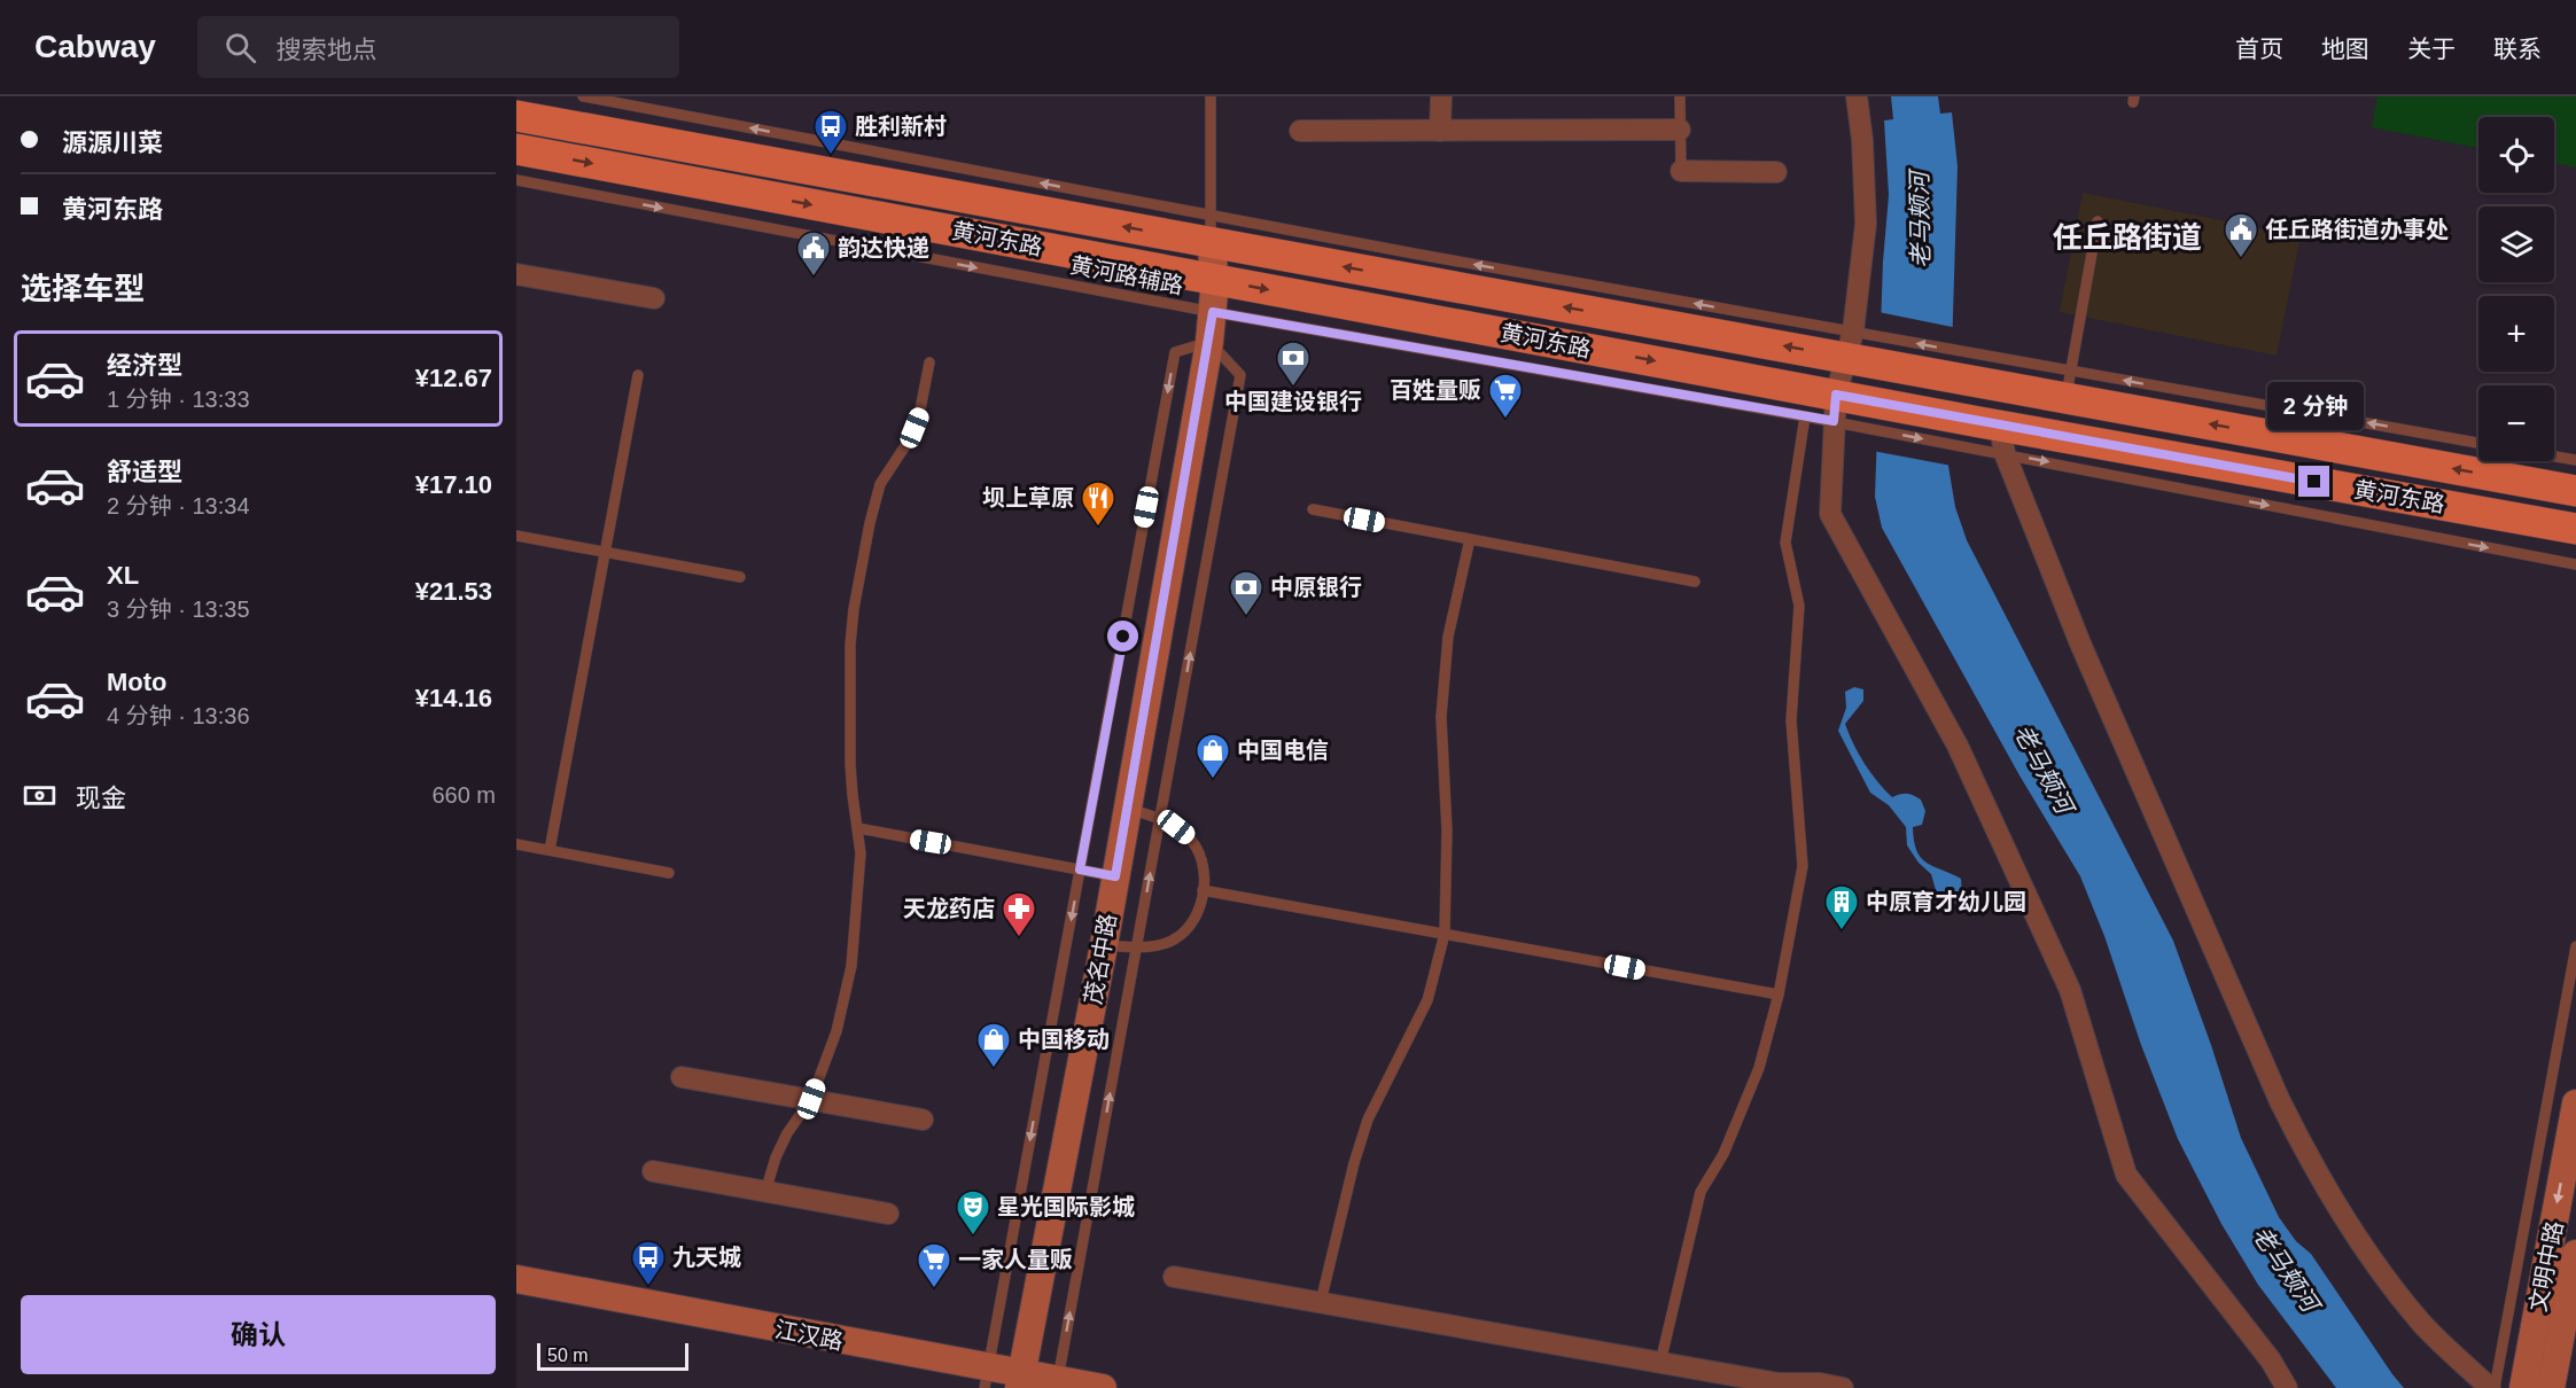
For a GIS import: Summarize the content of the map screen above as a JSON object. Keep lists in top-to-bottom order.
{
  "streets": {
    "main road": ["黄河东路"],
    "street": ["茂名中路", "文明中路", "江汉路"],
    "lane": ["黄河路辅路"]
  },
  "crossings": [
    ["黄河东路", "黄河路辅路"],
    ["黄河东路", "茂名中路"],
    ["黄河路辅路", "茂名中路"],
    ["茂名中路", "江汉路"]
  ],
  "districts": ["任丘路街道"],
  "water": ["老马颊河"],
  "places": {
    "bus stop": ["胜利新村", "九天城"],
    "public building": ["任丘路街道办事处", "韵达快递"],
    "bank": ["中国建设银行", "中原银行"],
    "supermarket": ["百姓量贩", "一家人量贩"],
    "restaurant": ["坝上草原"],
    "shop": ["中国电信", "中国移动"],
    "building": ["中原育才幼儿园"],
    "pharmacy": ["天龙药店"],
    "theatre": ["星光国际影城"]
  },
  "scale_bar": "50 m",
  "page": {
    "header": "Cabway",
    "search": "搜索地点",
    "nav": [
      "首页",
      "地图",
      "关于",
      "联系"
    ],
    "banner": ["源源川菜", "黄河东路"],
    "map_buttons": ["+", "−"],
    "heading": "选择车型",
    "list": [
      {
        "name": "经济型",
        "note": "1 分钟 · 13:33",
        "value": "¥12.67"
      },
      {
        "name": "舒适型",
        "note": "2 分钟 · 13:34",
        "value": "¥17.10"
      },
      {
        "name": "XL",
        "note": "3 分钟 · 13:35",
        "value": "¥21.53"
      },
      {
        "name": "Moto",
        "note": "4 分钟 · 13:36",
        "value": "¥14.16"
      }
    ],
    "bubble": "2 分钟",
    "pay": ["现金", "660 m"],
    "buttons": "确认",
    "scale": "50 m"
  }
}
